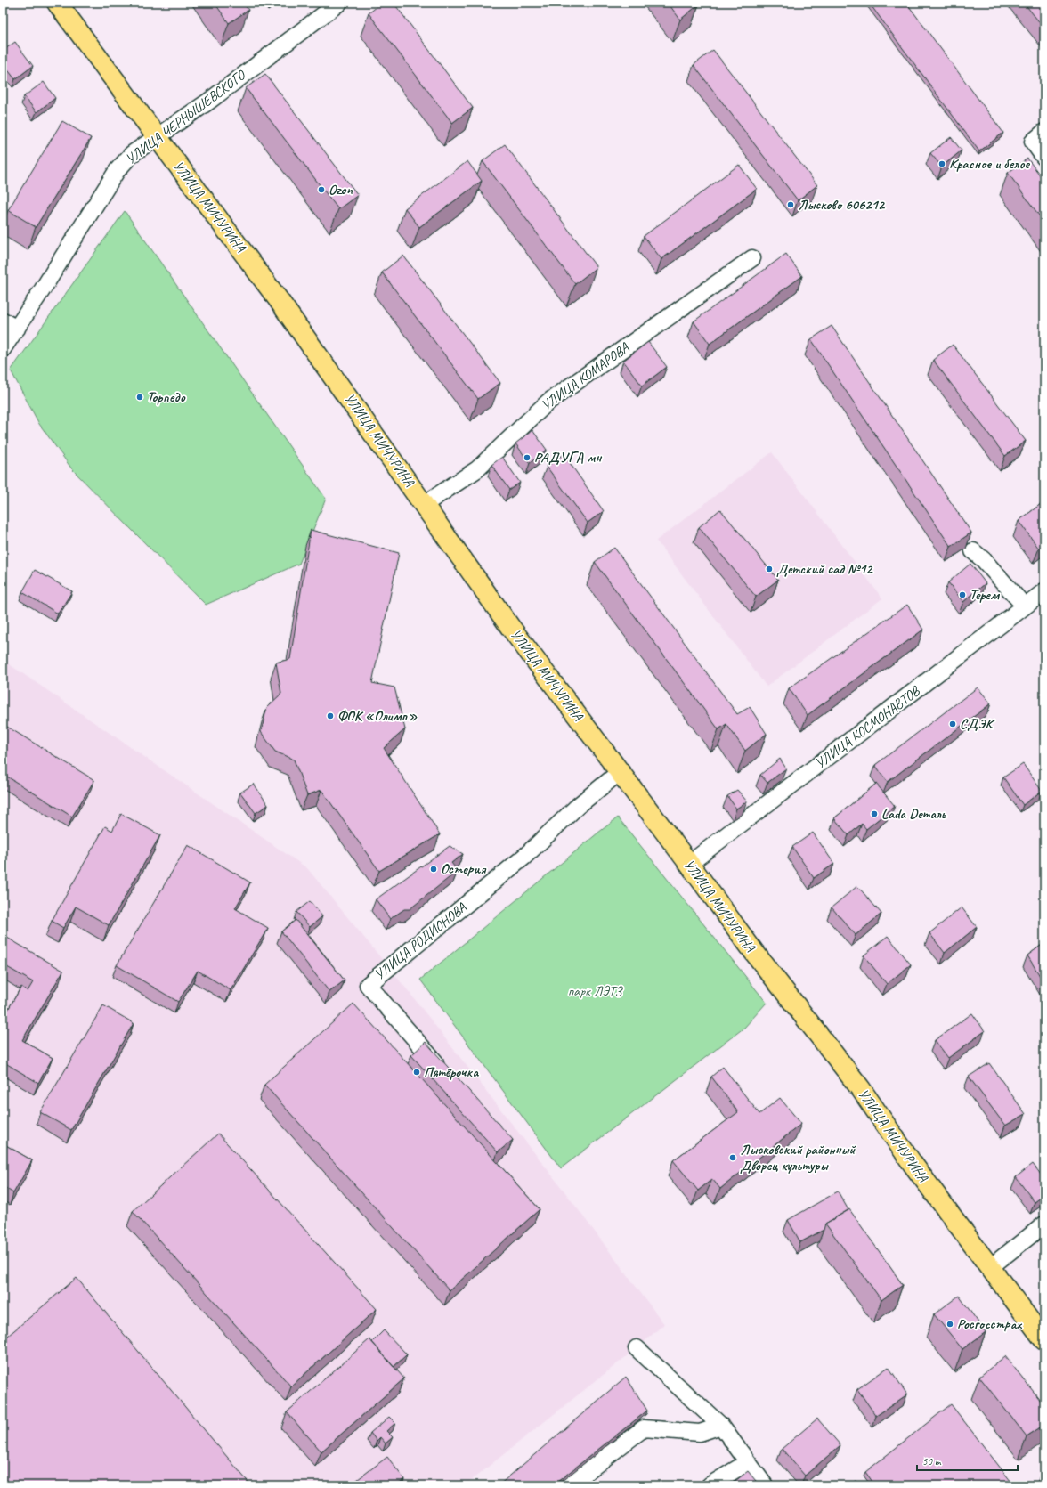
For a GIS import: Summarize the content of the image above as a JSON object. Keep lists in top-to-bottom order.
{
  "streets": {
    "main road": ["УЛИЦА МИЧУРИНА"],
    "street": [
      "УЛИЦА ЧЕРНЫШЕВСКОГО",
      "УЛИЦА КОМАРОВА",
      "УЛИЦА КОСМОНАВТОВ",
      "УЛИЦА РОДИОНОВА"
    ]
  },
  "crossings": [
    ["УЛИЦА ЧЕРНЫШЕВСКОГО", "УЛИЦА МИЧУРИНА"],
    ["УЛИЦА МИЧУРИНА", "УЛИЦА КОМАРОВА"],
    ["УЛИЦА МИЧУРИНА", "УЛИЦА КОСМОНАВТОВ"],
    ["УЛИЦА МИЧУРИНА", "УЛИЦА РОДИОНОВА"]
  ],
  "parks": ["парк ЛЭТЗ"],
  "places": [
    "Красное и белое",
    "Ozon",
    "Лысково 606212",
    "Торпедо",
    "РАДУГА мн",
    "Детский сад №12",
    "Терем",
    "ФОК «Олимп»",
    "СДЭК",
    "Lada Dеталь",
    "Остерия",
    "Пятёрочка",
    "Лысковский районный Дворец культуры",
    "Росгосстрах"
  ],
  "scale_bar": "50 m"
}
